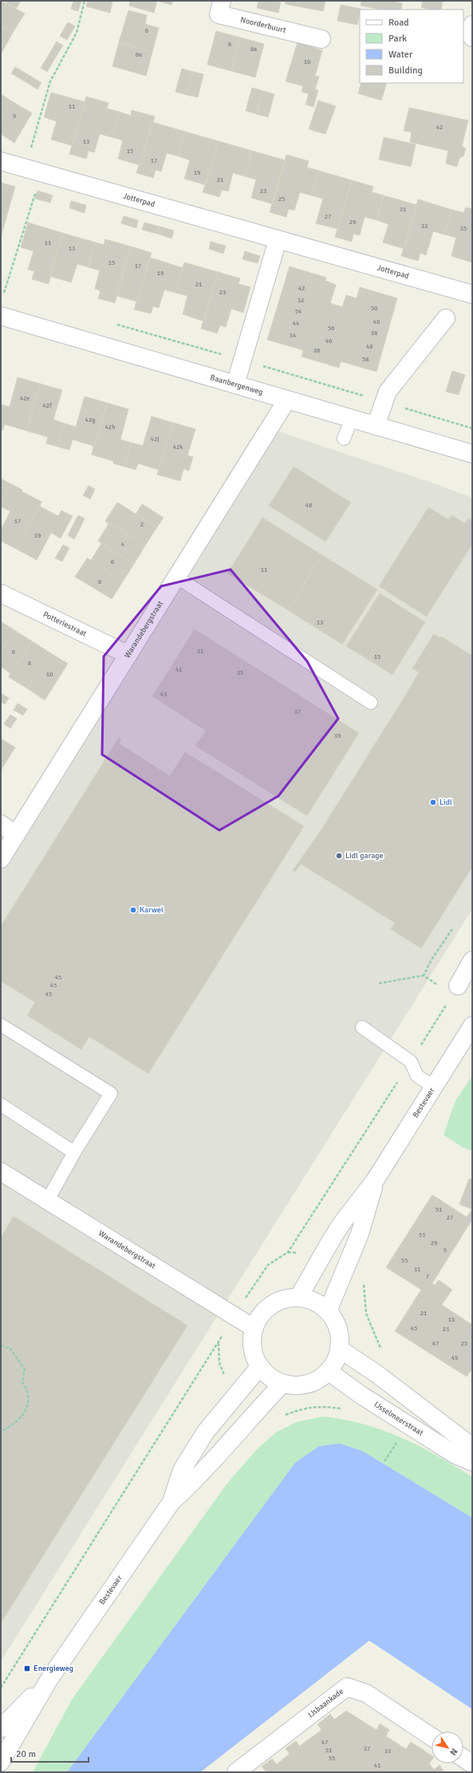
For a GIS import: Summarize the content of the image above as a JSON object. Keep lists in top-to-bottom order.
{
  "streets": {
    "street": [
      "Noorderbuurt",
      "Jotterpad",
      "Baanbergenweg",
      "Potteriestraat",
      "Warandebergstraat",
      "Bestevaer",
      "IJsselmeerstraat",
      "IJsbaankade"
    ]
  },
  "crossings": [
    ["Baanbergenweg", "Warandebergstraat"],
    ["Potteriestraat", "Warandebergstraat"],
    ["Warandebergstraat", "Bestevaer"],
    ["Warandebergstraat", "IJsselmeerstraat"],
    ["Bestevaer", "IJsselmeerstraat"]
  ],
  "places": {
    "other": ["Lidl", "Lidl garage", "Karwei"],
    "transit": ["Energieweg"]
  },
  "house_numbers": [
    "6",
    "8",
    "8a",
    "6a",
    "10",
    "11",
    "9",
    "42",
    "13",
    "15",
    "17",
    "19",
    "21",
    "23",
    "25",
    "31",
    "27",
    "29",
    "33",
    "35",
    "11",
    "13",
    "15",
    "17",
    "19",
    "21",
    "42",
    "23",
    "32",
    "50",
    "54",
    "40",
    "44",
    "56",
    "38",
    "34",
    "46",
    "48",
    "36",
    "58",
    "42e",
    "42f",
    "42g",
    "42h",
    "42j",
    "42k",
    "46",
    "17",
    "2",
    "19",
    "4",
    "6",
    "11",
    "8",
    "13",
    "31",
    "6",
    "15",
    "8",
    "41",
    "35",
    "10",
    "43",
    "37",
    "39",
    "45",
    "45",
    "45",
    "51",
    "27",
    "53",
    "29",
    "5",
    "55",
    "31",
    "7",
    "21",
    "11",
    "45",
    "23",
    "47",
    "25",
    "49",
    "47",
    "37",
    "51",
    "33",
    "55",
    "41"
  ],
  "legend": [
    "Road",
    "Park",
    "Water",
    "Building"
  ],
  "scale_bar": "20 m",
  "north": "bottom right"
}
